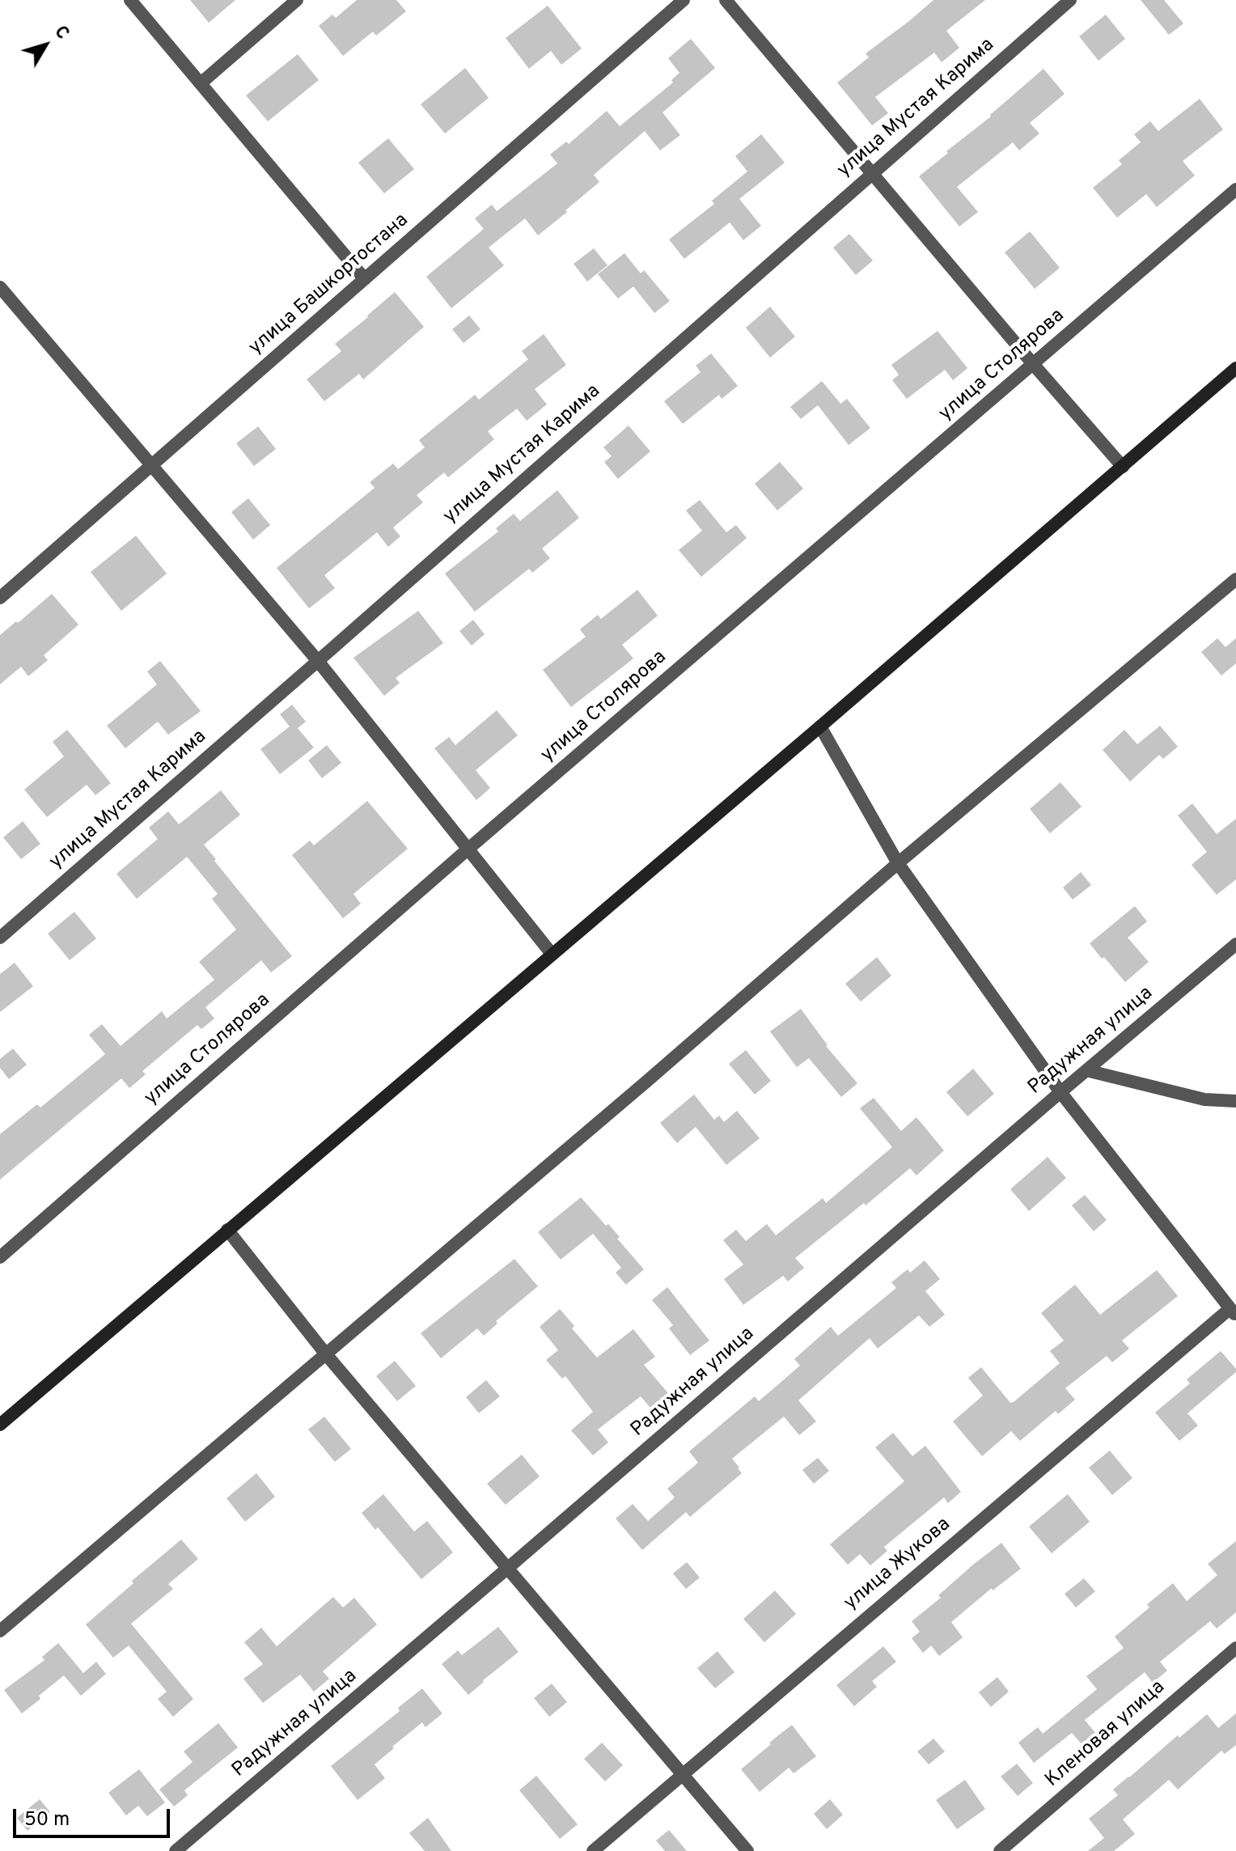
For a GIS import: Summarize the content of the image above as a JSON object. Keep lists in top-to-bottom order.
{
  "streets": {
    "street": [
      "улица Мустая Карима",
      "улица Башкортостана",
      "улица Столярова",
      "Радужная улица",
      "улица Жукова",
      "Кленовая улица"
    ]
  },
  "scale_bar": "50 m",
  "north": "top right"
}
